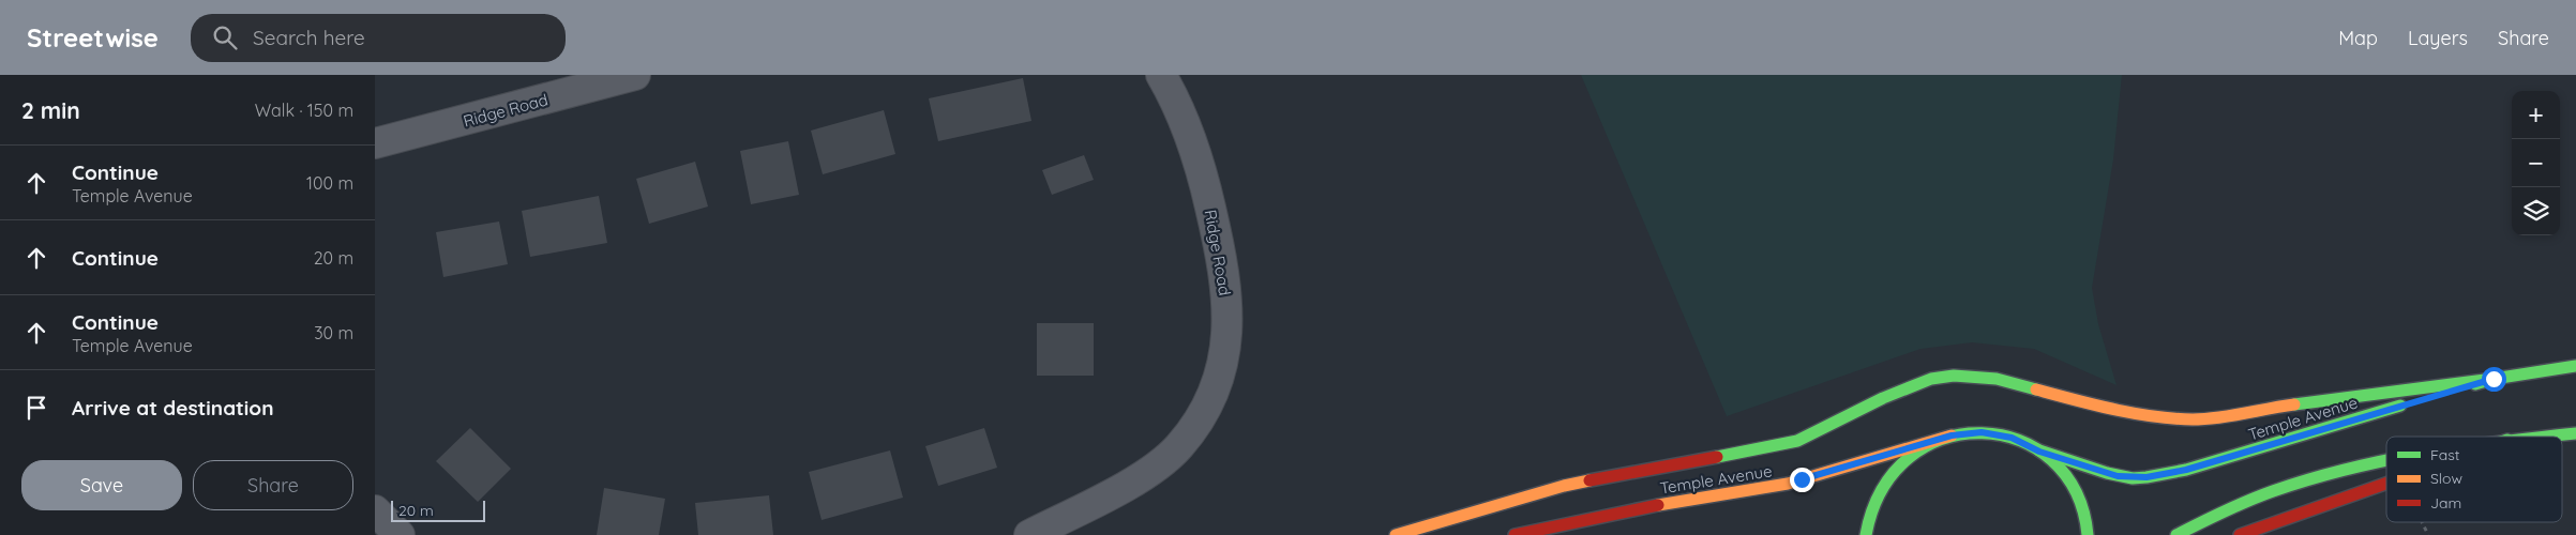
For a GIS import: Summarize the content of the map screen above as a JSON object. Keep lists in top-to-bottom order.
{
  "streets": {
    "main road": ["Temple Avenue"],
    "street": ["Ridge Road"]
  },
  "legend": ["Fast", "Slow", "Jam"],
  "scale_bar": "20 m",
  "page": {
    "header": "Streetwise",
    "search": "Search here",
    "nav": ["Map", "Layers", "Share"],
    "heading": ["2 min", "Walk · 150 m"],
    "map_buttons": ["+", "−"],
    "list": [
      ["Continue", "Temple Avenue", "100 m"],
      ["Continue", "20 m"],
      ["Continue", "Temple Avenue", "30 m"],
      "Arrive at destination"
    ],
    "buttons": ["Save", "Share"],
    "scale": "20 m"
  }
}
